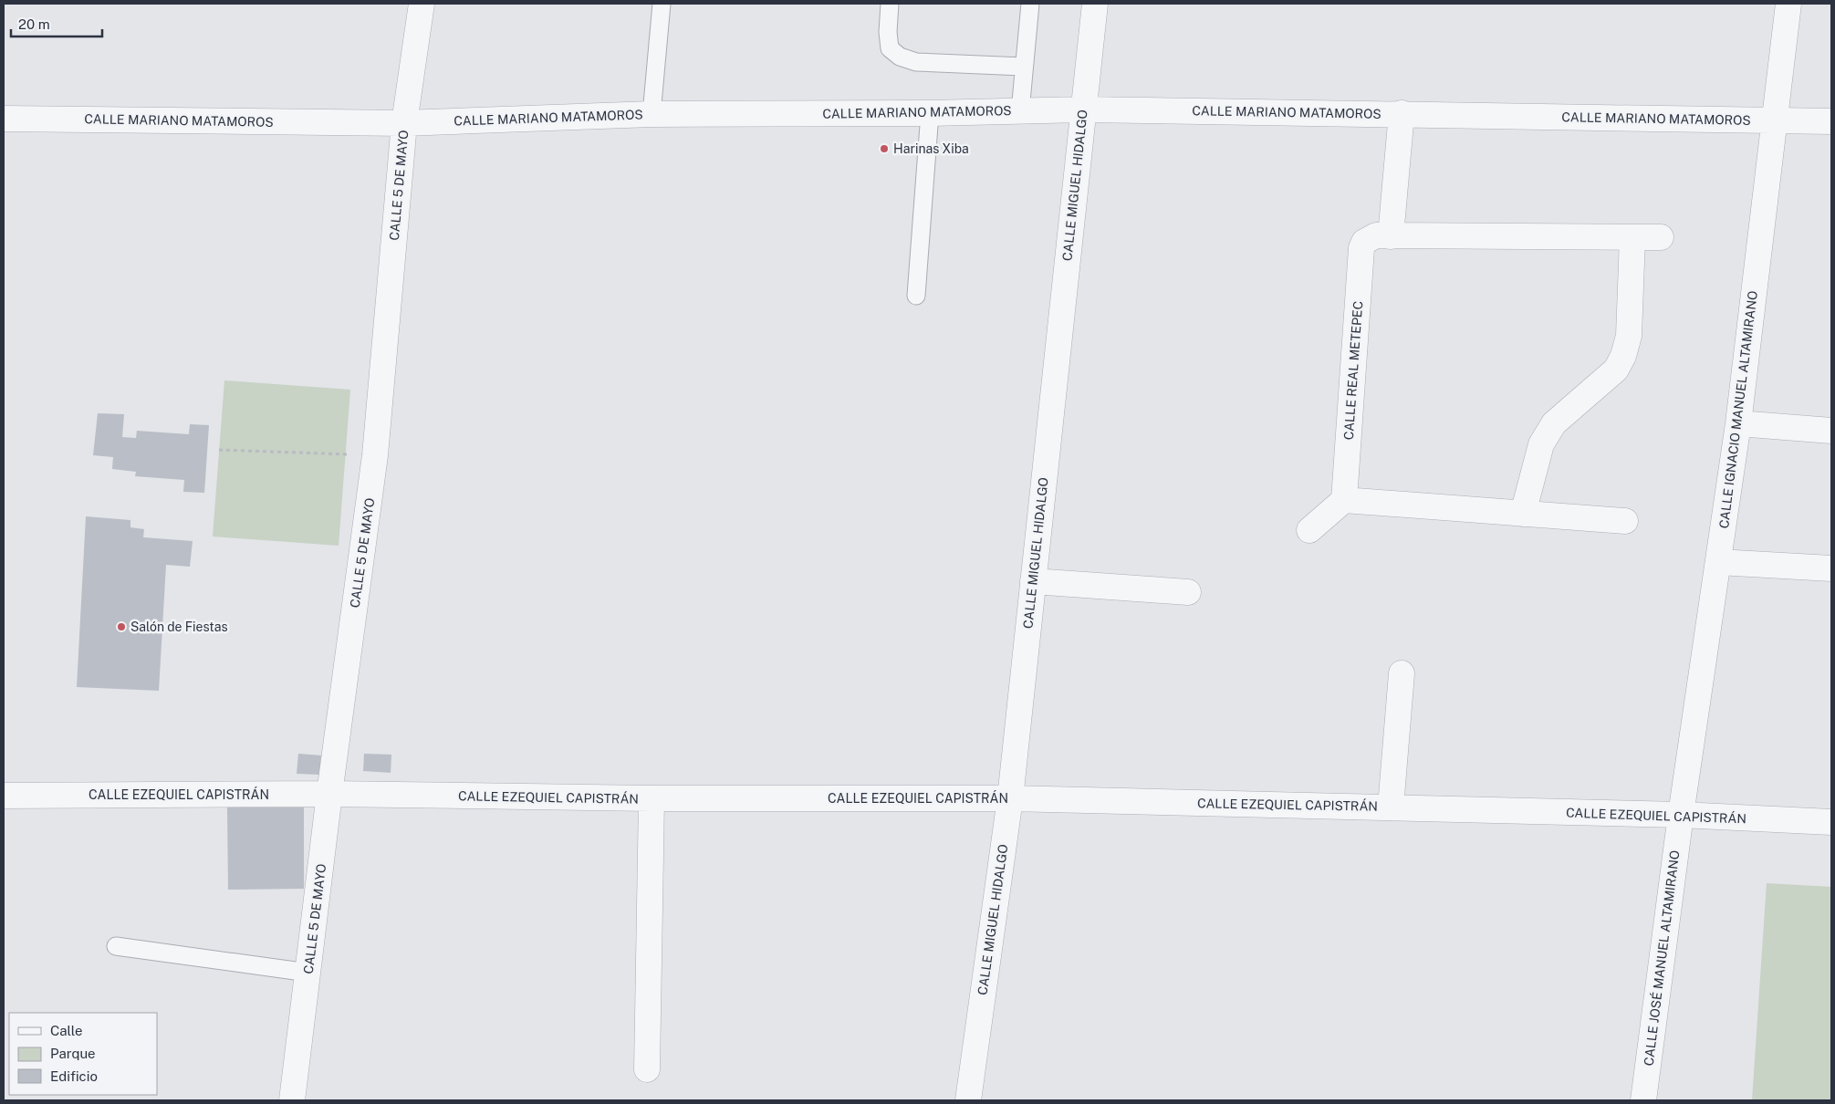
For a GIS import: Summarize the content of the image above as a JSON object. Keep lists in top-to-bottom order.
{
  "streets": {
    "street": [
      "CALLE MARIANO MATAMOROS",
      "CALLE 5 DE MAYO",
      "CALLE MIGUEL HIDALGO",
      "CALLE REAL METEPEC",
      "CALLE IGNACIO MANUEL ALTAMIRANO",
      "CALLE EZEQUIEL CAPISTRÁN",
      "CALLE JOSÉ MANUEL ALTAMIRANO"
    ]
  },
  "crossings": [
    ["CALLE MARIANO MATAMOROS", "CALLE 5 DE MAYO"],
    ["CALLE MARIANO MATAMOROS", "CALLE MIGUEL HIDALGO"],
    ["CALLE MARIANO MATAMOROS", "CALLE IGNACIO MANUEL ALTAMIRANO"],
    ["CALLE 5 DE MAYO", "CALLE EZEQUIEL CAPISTRÁN"],
    ["CALLE MIGUEL HIDALGO", "CALLE EZEQUIEL CAPISTRÁN"],
    ["CALLE IGNACIO MANUEL ALTAMIRANO", "CALLE EZEQUIEL CAPISTRÁN"],
    ["CALLE IGNACIO MANUEL ALTAMIRANO", "CALLE JOSÉ MANUEL ALTAMIRANO"],
    ["CALLE EZEQUIEL CAPISTRÁN", "CALLE JOSÉ MANUEL ALTAMIRANO"]
  ],
  "places": ["Harinas Xiba", "Salón de Fiestas"],
  "legend": ["Calle", "Parque", "Edificio"],
  "scale_bar": "20 m"
}
